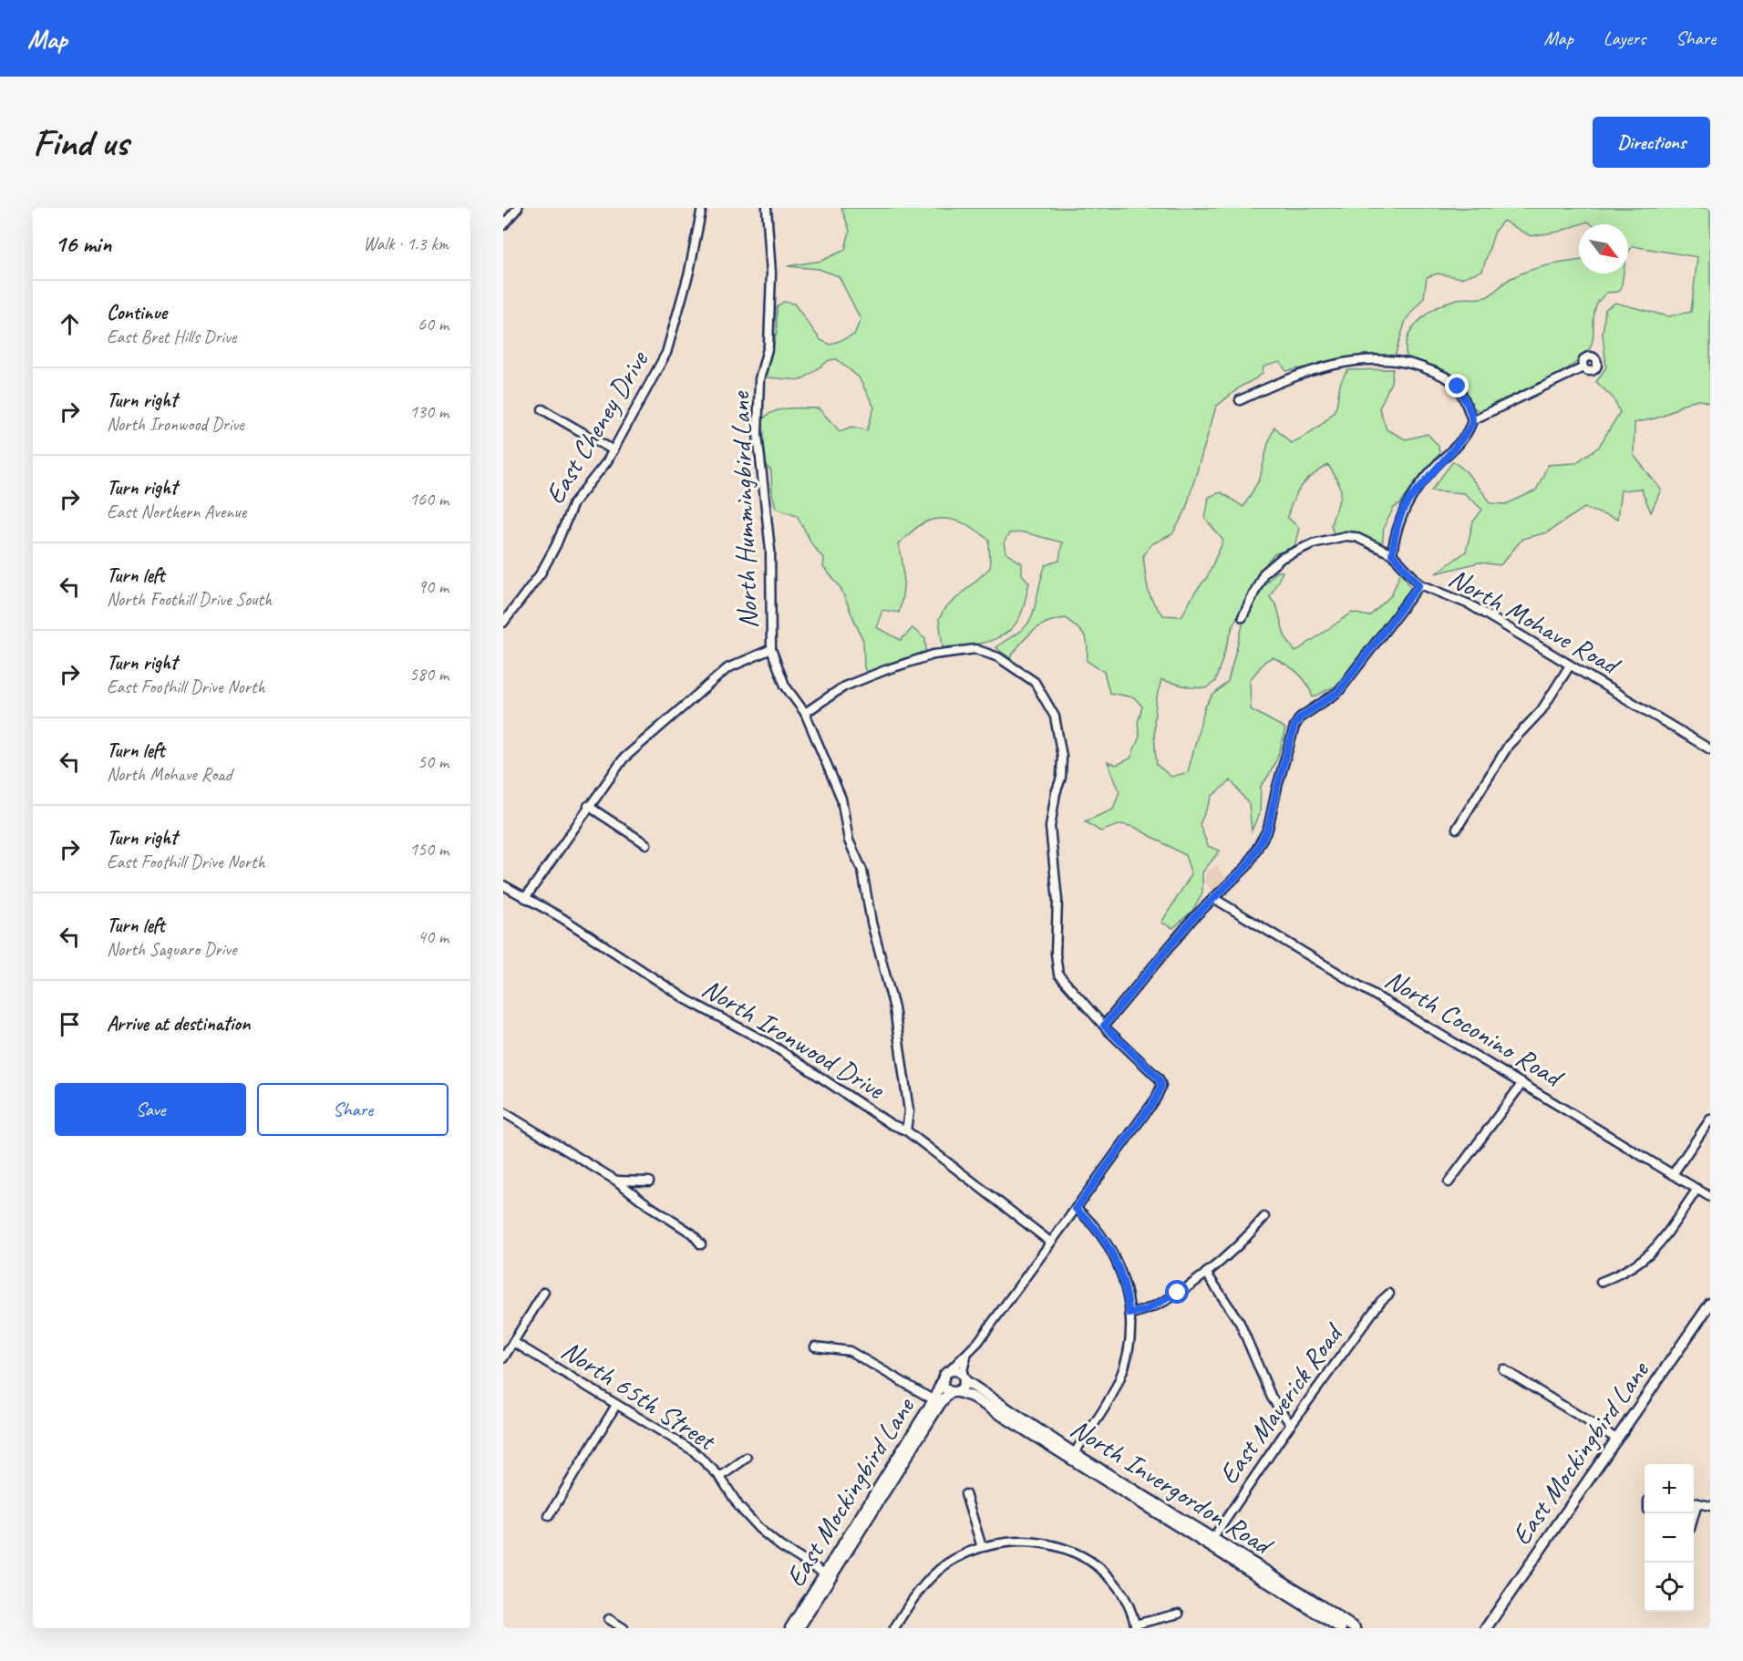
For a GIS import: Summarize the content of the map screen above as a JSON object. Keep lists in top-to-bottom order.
{
  "streets": {
    "street": [
      "East Cheney Drive",
      "North Hummingbird Lane",
      "North Mohave Road",
      "North Coconino Road",
      "North Ironwood Drive",
      "North 65th Street",
      "East Maverick Road",
      "East Mockingbird Lane",
      "North Invergordon Road"
    ]
  },
  "crossings": [
    ["North 65th Street", "East Mockingbird Lane"],
    ["East Maverick Road", "North Invergordon Road"],
    ["East Mockingbird Lane", "North Invergordon Road"]
  ],
  "north": "bottom right",
  "page": {
    "header": "Map",
    "nav": ["Map", "Layers", "Share"],
    "buttons": [
      "Directions",
      ["Save", "Share"]
    ],
    "title": "Find us",
    "heading": ["16 min", "Walk · 1.3 km"],
    "list": [
      ["Continue", "East Bret Hills Drive", "60 m"],
      ["Turn right", "North Ironwood Drive", "130 m"],
      ["Turn right", "East Northern Avenue", "160 m"],
      ["Turn left", "North Foothill Drive South", "90 m"],
      ["Turn right", "East Foothill Drive North", "580 m"],
      ["Turn left", "North Mohave Road", "50 m"],
      ["Turn right", "East Foothill Drive North", "150 m"],
      ["Turn left", "North Saguaro Drive", "40 m"],
      "Arrive at destination"
    ],
    "map_buttons": ["+", "−"]
  }
}
